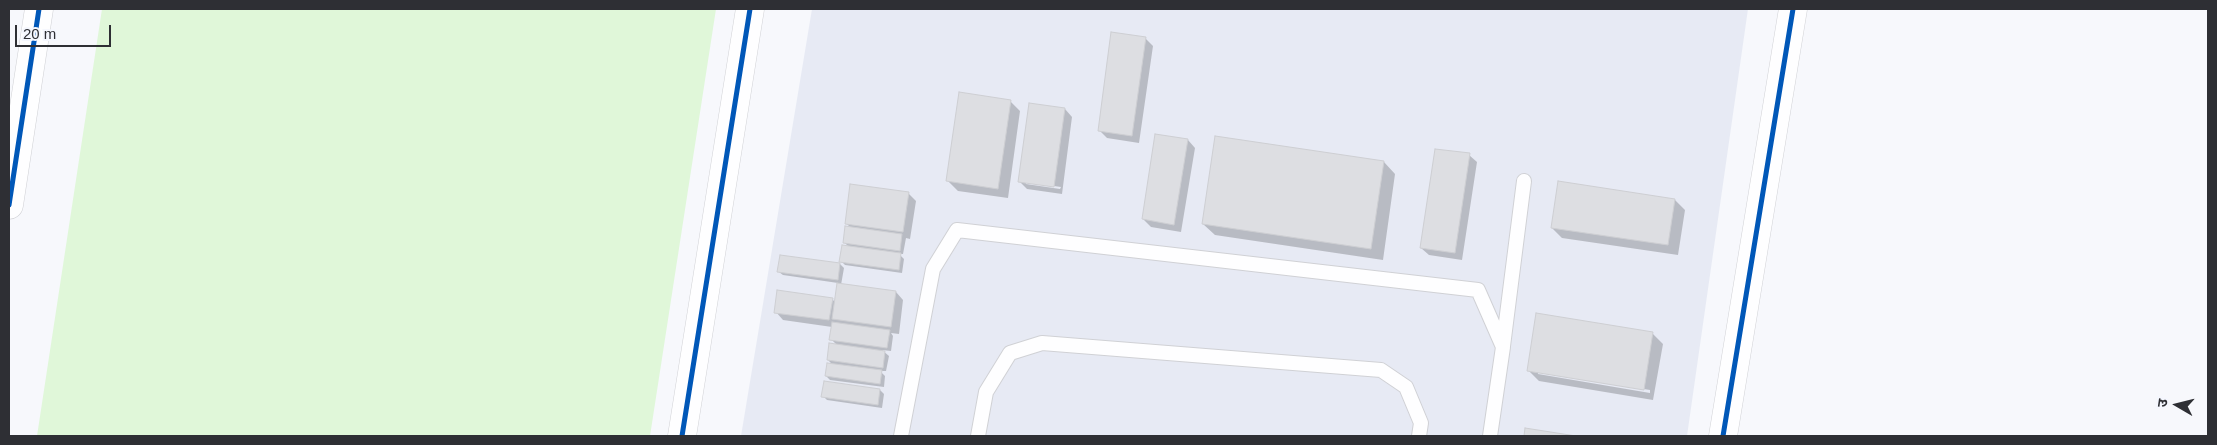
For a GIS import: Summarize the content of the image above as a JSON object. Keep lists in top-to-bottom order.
{
  "scale_bar": "20 m",
  "north": "left"
}
